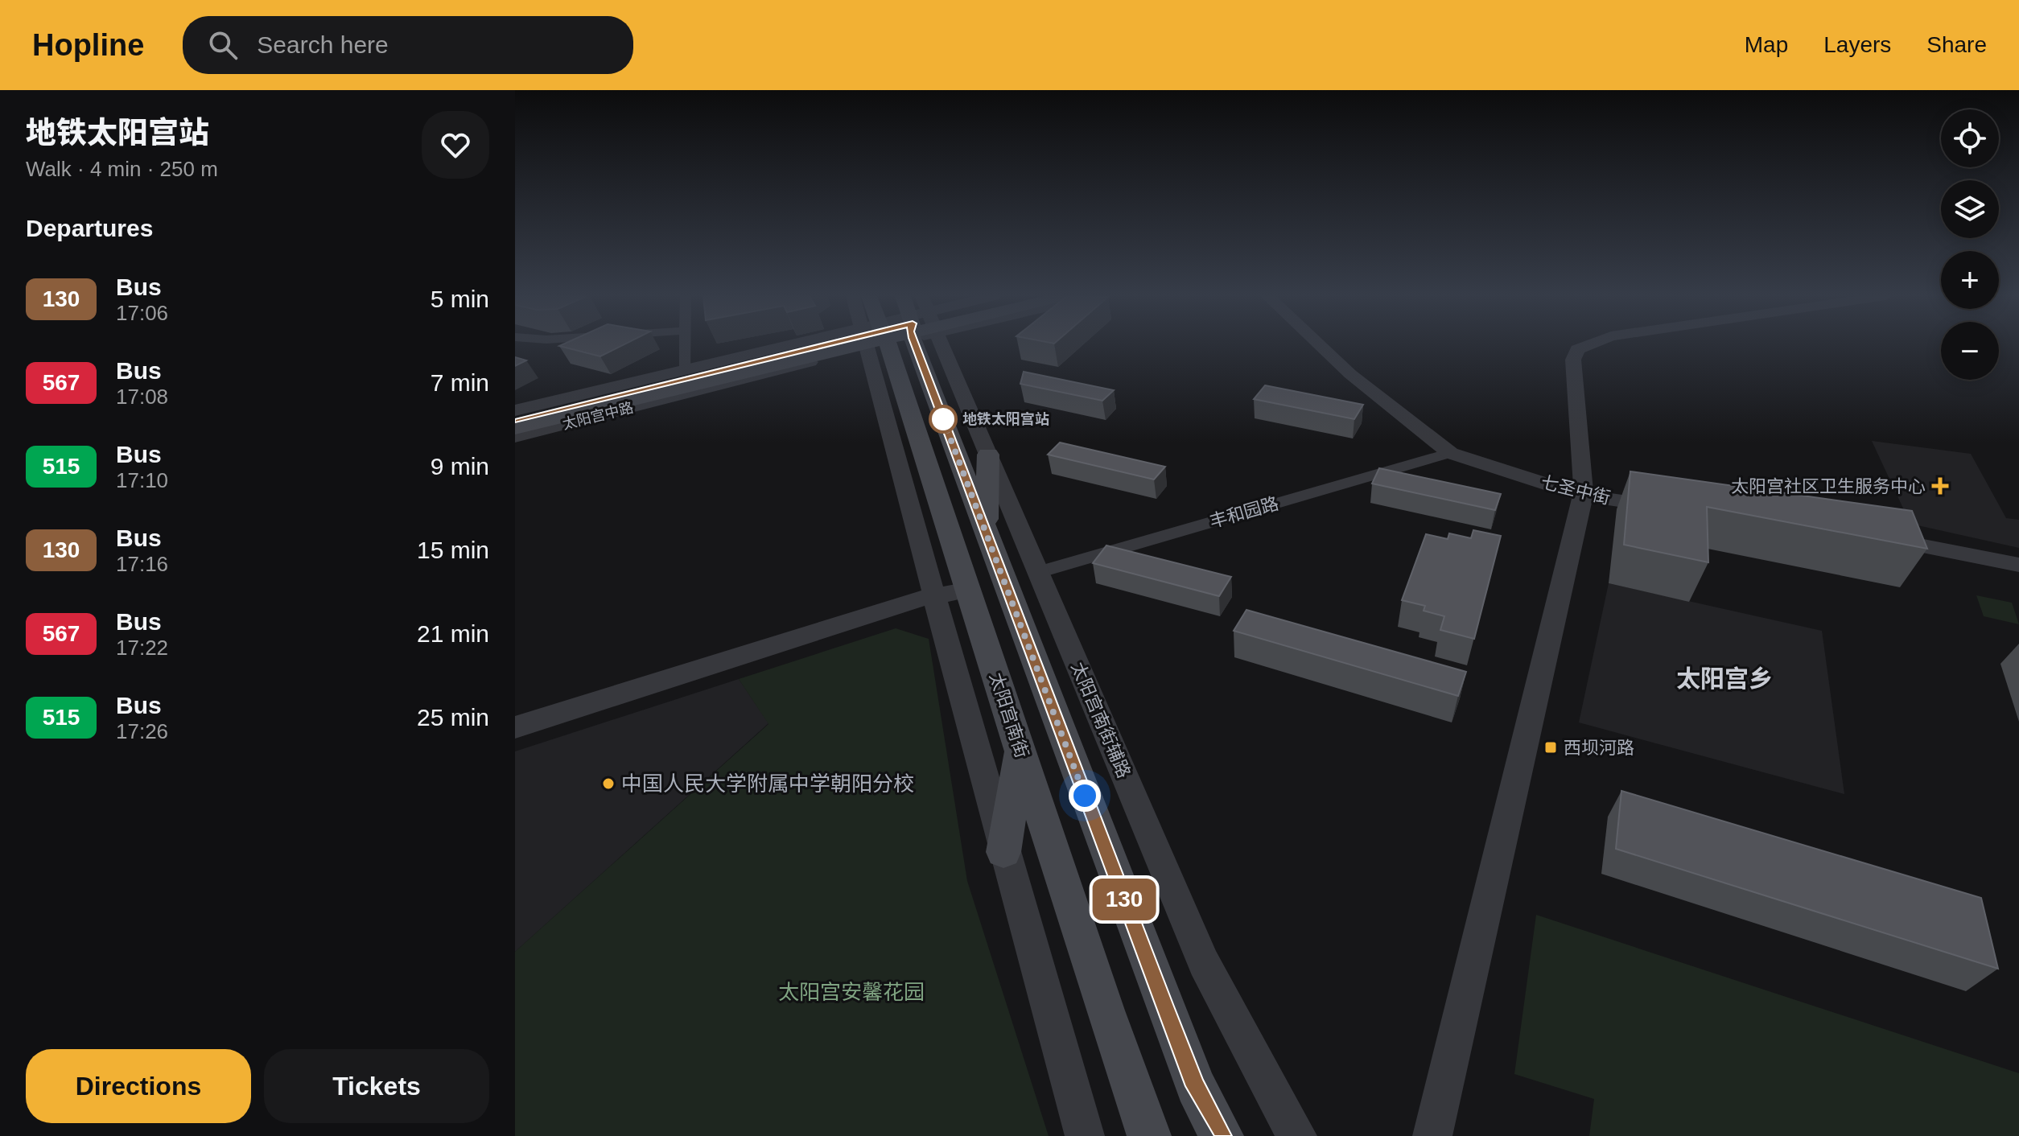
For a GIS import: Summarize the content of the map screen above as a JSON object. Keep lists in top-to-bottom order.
{
  "streets": {
    "main road": ["太阳宫中路", "太阳宫南街"],
    "street": ["七圣中街", "丰和园路", "太阳宫南街辅路"]
  },
  "crossings": [
    ["七圣中街", "丰和园路"],
    ["丰和园路", "太阳宫南街辅路"]
  ],
  "districts": ["太阳宫乡"],
  "parks": ["太阳宫安馨花园"],
  "places": {
    "other": ["地铁太阳宫站", "中国人民大学附属中学朝阳分校"],
    "health": ["太阳宫社区卫生服务中心"],
    "transit": ["西坝河路"]
  },
  "lines": ["bus line 130"],
  "page": {
    "header": "Hopline",
    "search": "Search here",
    "nav": ["Map", "Layers", "Share"],
    "heading": [
      ["地铁太阳宫站", "Walk · 4 min · 250 m"],
      "Departures"
    ],
    "on_map": "130",
    "map_buttons": ["+", "−"],
    "list": [
      {
        "mark": "130",
        "name": "Bus",
        "note": "17:06",
        "value": "5 min"
      },
      {
        "mark": "567",
        "name": "Bus",
        "note": "17:08",
        "value": "7 min"
      },
      {
        "mark": "515",
        "name": "Bus",
        "note": "17:10",
        "value": "9 min"
      },
      {
        "mark": "130",
        "name": "Bus",
        "note": "17:16",
        "value": "15 min"
      },
      {
        "mark": "567",
        "name": "Bus",
        "note": "17:22",
        "value": "21 min"
      },
      {
        "mark": "515",
        "name": "Bus",
        "note": "17:26",
        "value": "25 min"
      }
    ],
    "buttons": ["Directions", "Tickets"]
  }
}
